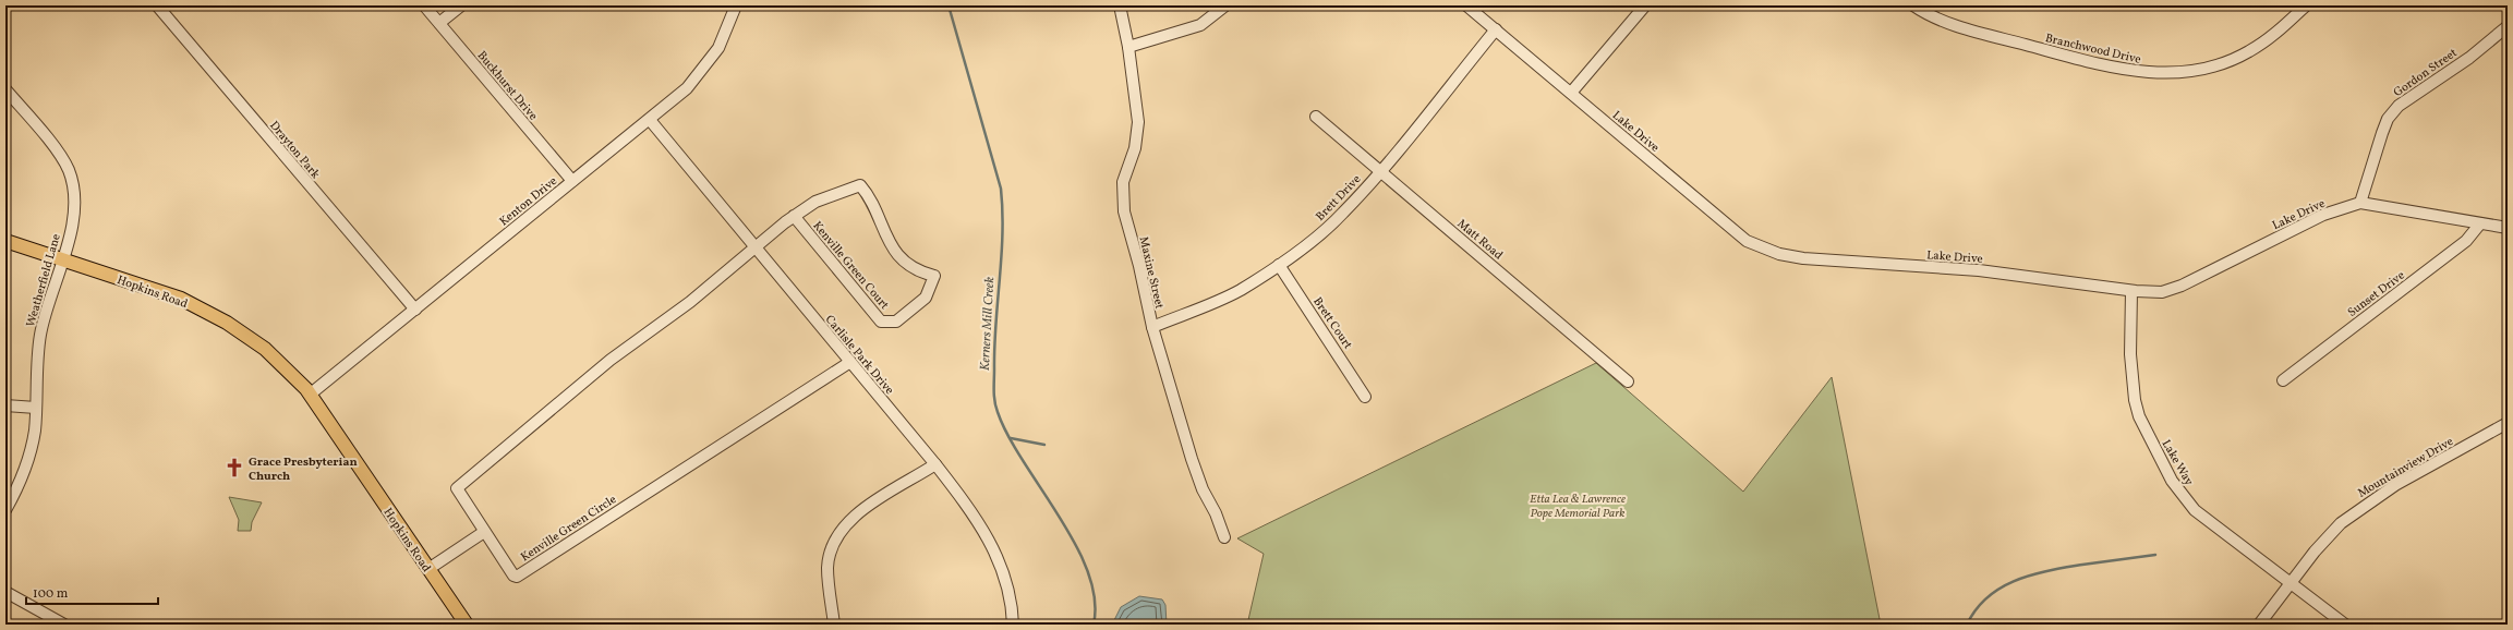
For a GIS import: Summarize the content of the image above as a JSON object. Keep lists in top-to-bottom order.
{
  "streets": {
    "main road": ["Hopkins Road"],
    "street": [
      "Branchwood Drive",
      "Gordon Street",
      "Buckhurst Drive",
      "Lake Drive",
      "Drayton Park",
      "Brett Drive",
      "Kenton Drive",
      "Matt Road",
      "Kenville Green Court",
      "Maxine Street",
      "Weatherfield Lane",
      "Sunset Drive",
      "Brett Court",
      "Carlisle Park Drive",
      "Lake Way",
      "Mountainview Drive",
      "Kenville Green Circle"
    ]
  },
  "crossings": [
    ["Gordon Street", "Lake Drive"],
    ["Buckhurst Drive", "Kenton Drive"],
    ["Lake Drive", "Brett Drive"],
    ["Lake Drive", "Sunset Drive"],
    ["Lake Drive", "Lake Way"],
    ["Drayton Park", "Kenton Drive"],
    ["Brett Drive", "Matt Road"],
    ["Brett Drive", "Maxine Street"],
    ["Brett Drive", "Brett Court"],
    ["Kenton Drive", "Hopkins Road"],
    ["Kenton Drive", "Carlisle Park Drive"],
    ["Kenville Green Court", "Carlisle Park Drive"],
    ["Kenville Green Court", "Kenville Green Circle"],
    ["Weatherfield Lane", "Hopkins Road"],
    ["Carlisle Park Drive", "Kenville Green Circle"],
    ["Lake Way", "Mountainview Drive"]
  ],
  "water": ["Kerners Mill Creek"],
  "parks": ["Etta Lea & Lawrence Pope Memorial Park"],
  "places": {
    "church": ["Grace Presbyterian Church"]
  },
  "scale_bar": "100 m"
}
